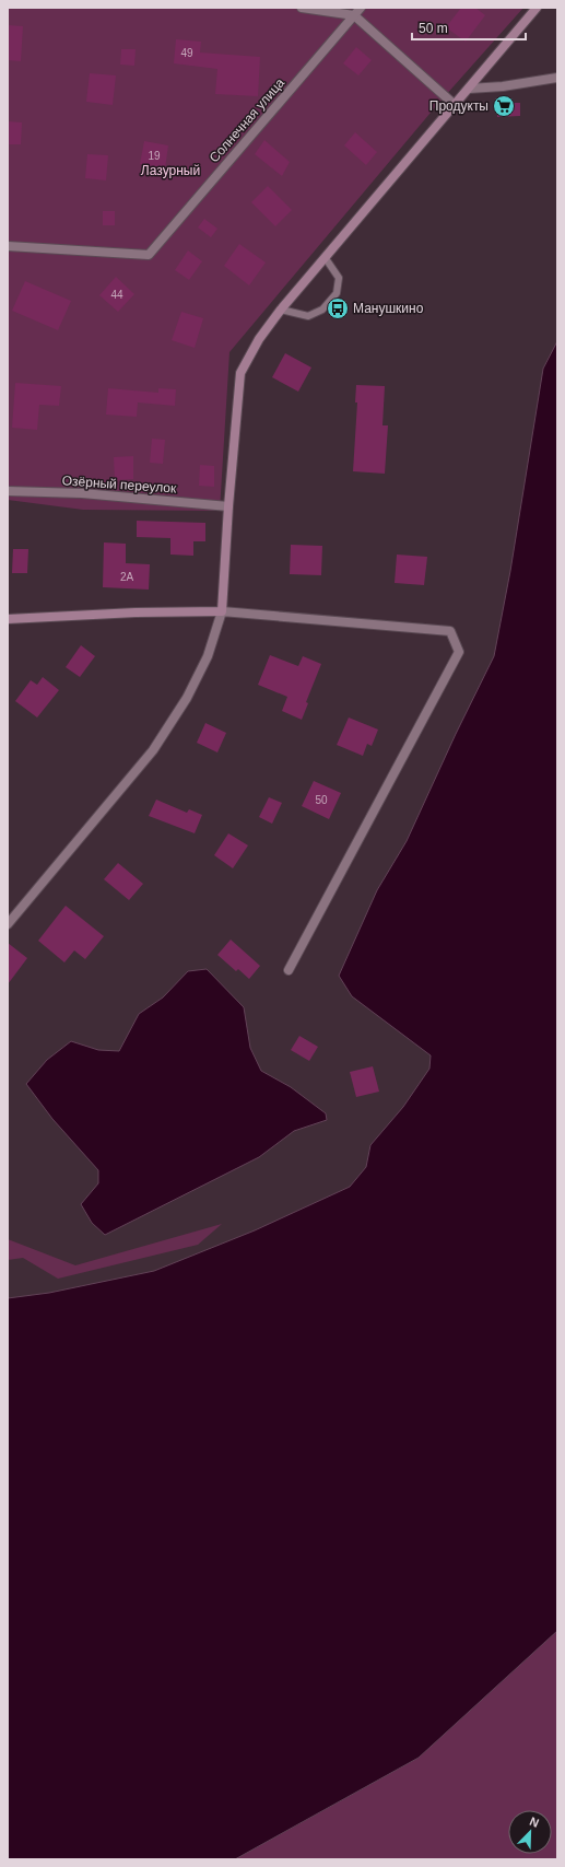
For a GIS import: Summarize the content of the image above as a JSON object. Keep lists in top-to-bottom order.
{
  "streets": {
    "street": ["Солнечная улица", "Озёрный переулок"]
  },
  "parks": ["Лазурный"],
  "places": {
    "supermarket": ["Продукты"],
    "bus stop": ["Манушкино"]
  },
  "house_numbers": [
    "49",
    "19",
    "44",
    "2А",
    "50"
  ],
  "scale_bar": "50 m",
  "north": "top right"
}
